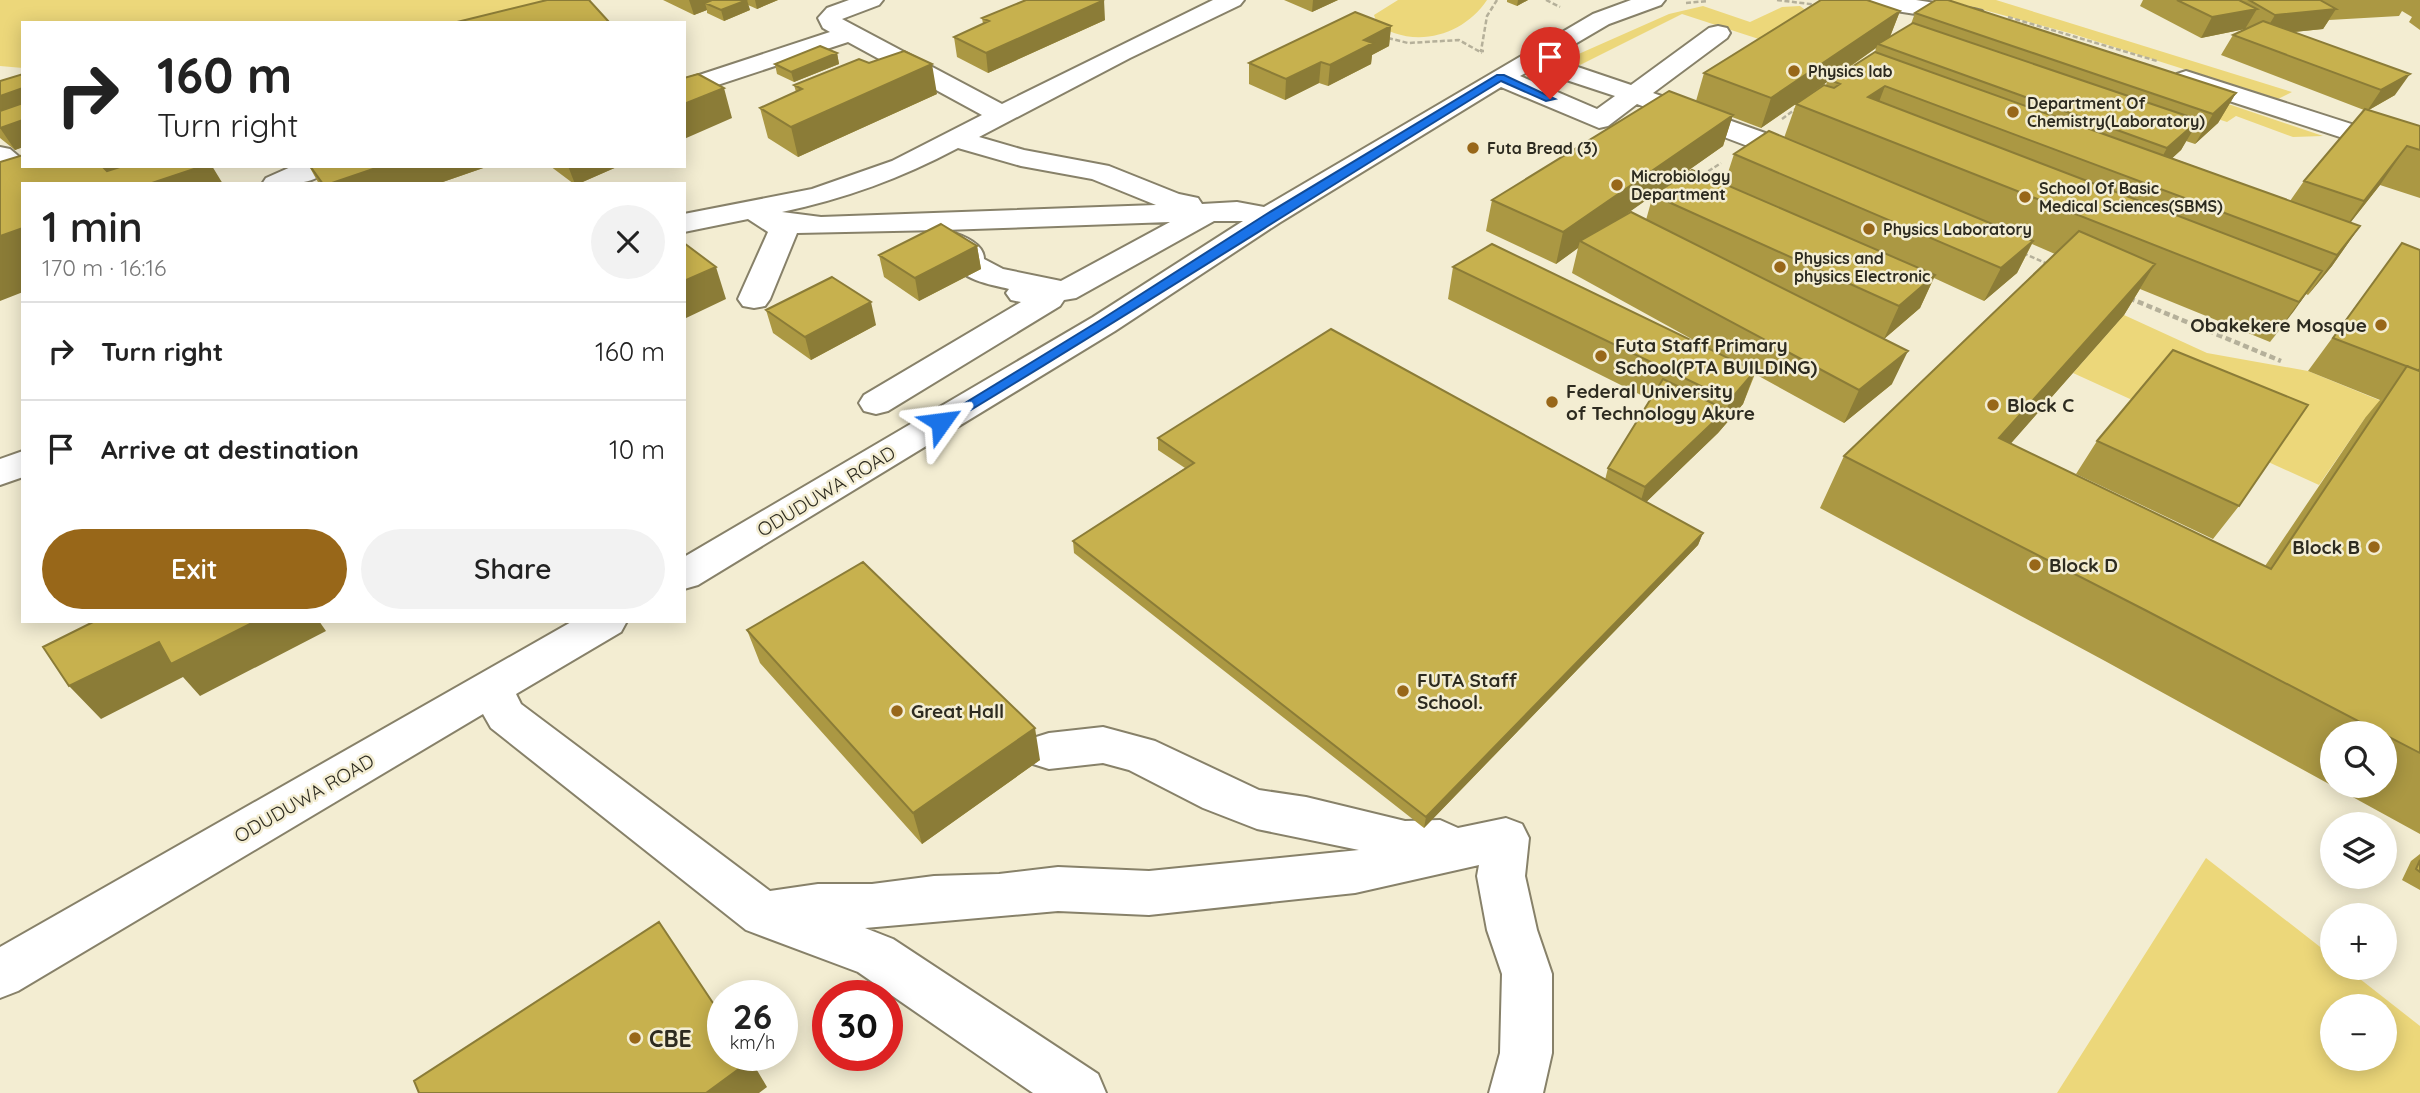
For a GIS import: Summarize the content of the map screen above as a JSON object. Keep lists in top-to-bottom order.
{
  "streets": {
    "street": ["ODUDUWA ROAD"]
  },
  "places": [
    "Physics lab",
    "Department Of Chemistry(Laboratory)",
    "Futa Bread (3)",
    "Microbiology Department",
    "School Of Basic Medical Sciences(SBMS)",
    "Physics Laboratory",
    "Physics and physics Electronic",
    "Obakekere Mosque",
    "Futa Staff Primary School(PTA BUILDING)",
    "Federal University of Technology Akure",
    "Block C",
    "Block B",
    "Block D",
    "FUTA Staff School.",
    "Great Hall",
    "CBE"
  ],
  "page": {
    "turn": ["160 m", "Turn right"],
    "heading": ["1 min", "170 m · 16:16"],
    "list": [
      {
        "name": "Turn right",
        "value": "160 m"
      },
      {
        "name": "Arrive at destination",
        "value": "10 m"
      }
    ],
    "buttons": ["Exit", "Share"],
    "map_buttons": ["+", "−"],
    "speed": "26 km/h",
    "limit": "30"
  }
}
